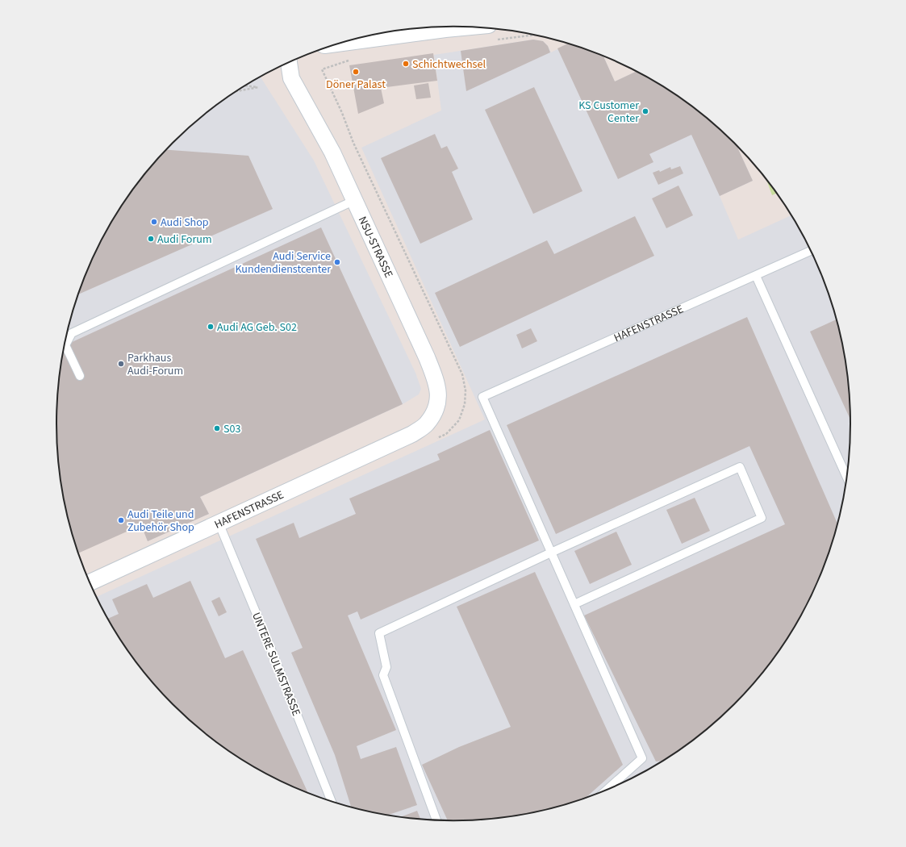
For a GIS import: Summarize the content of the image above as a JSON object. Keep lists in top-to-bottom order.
{
  "streets": {
    "street": ["NSU-STRASSE", "HAFENSTRASSE"],
    "lane": ["UNTERE SULMSTRASSE"]
  },
  "crossings": [
    ["NSU-STRASSE", "HAFENSTRASSE"],
    ["HAFENSTRASSE", "UNTERE SULMSTRASSE"]
  ],
  "places": [
    "Schichtwechsel",
    "Döner Palast",
    "KS Customer Center",
    "Audi Shop",
    "Audi Forum",
    "Audi Service Kundendienstcenter",
    "Audi AG Geb. S02",
    "Parkhaus Audi-Forum",
    "S03",
    "Audi Teile und Zubehör Shop"
  ]
}
